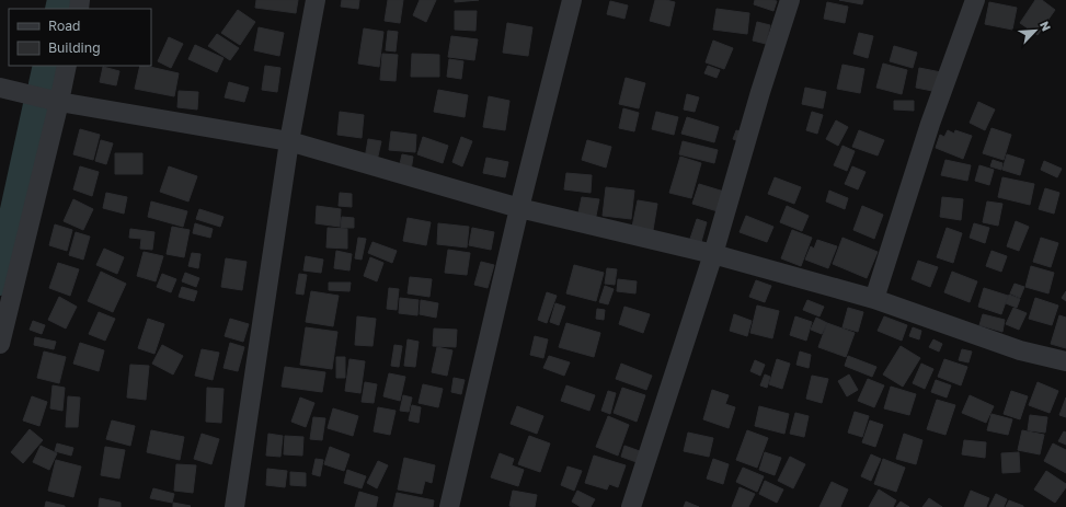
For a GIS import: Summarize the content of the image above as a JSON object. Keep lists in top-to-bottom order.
{
  "legend": ["Road", "Building"],
  "north": "top right"
}
